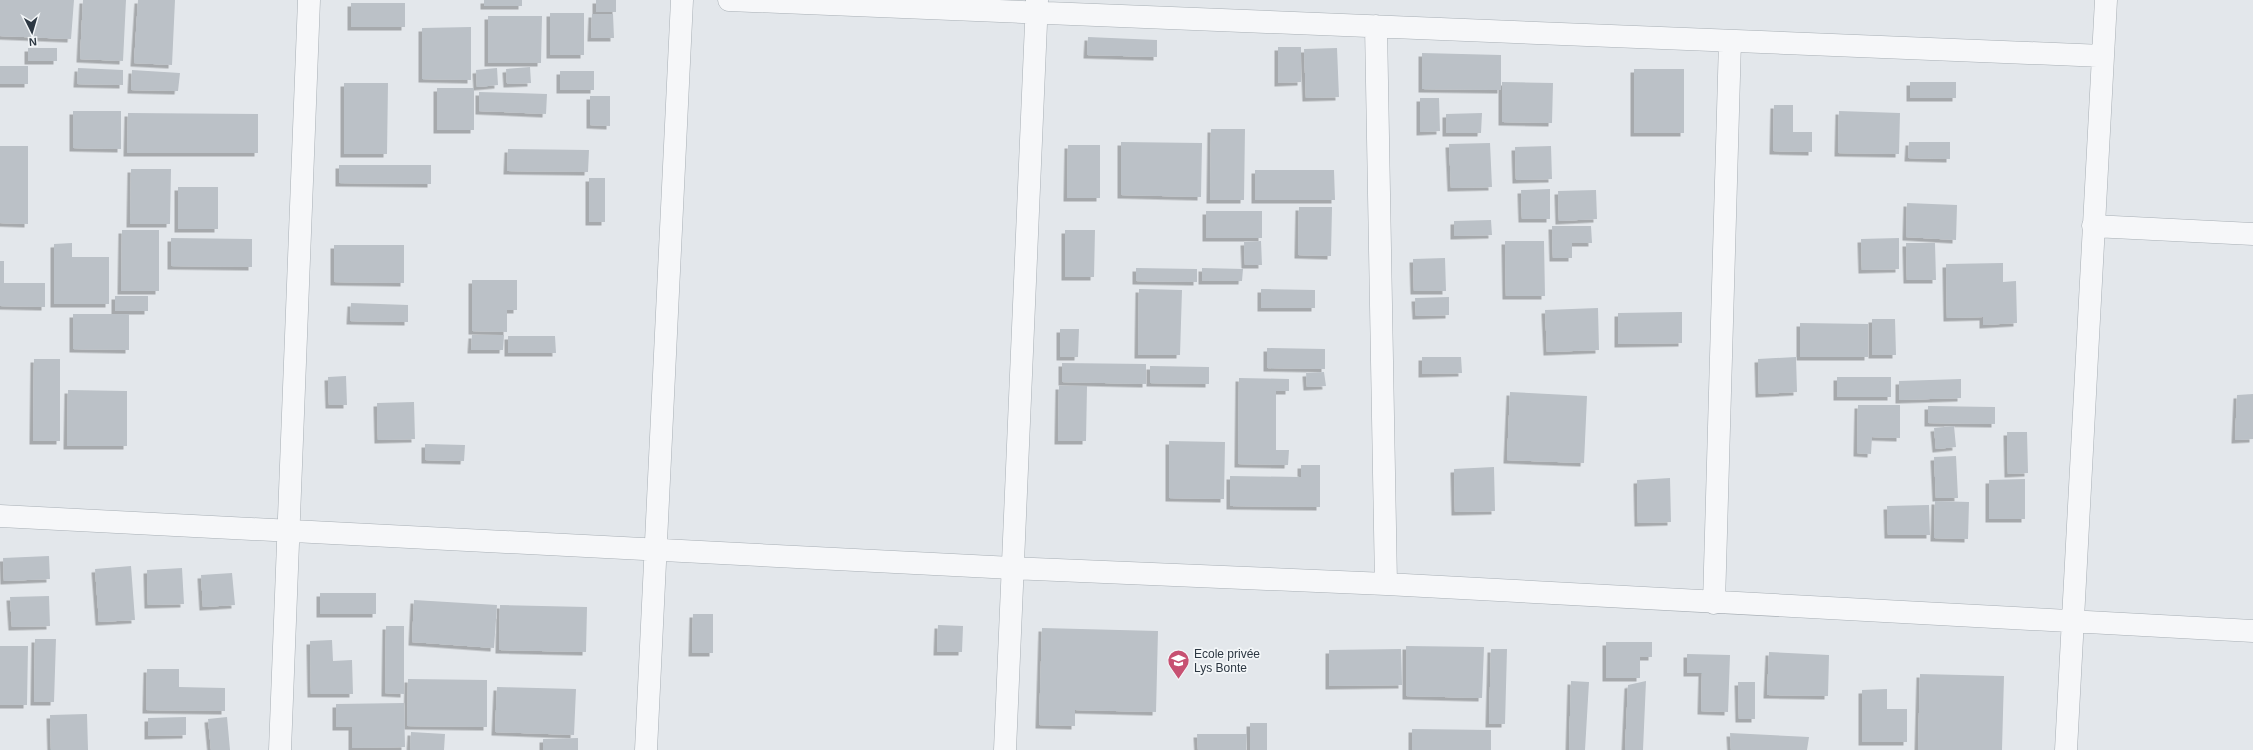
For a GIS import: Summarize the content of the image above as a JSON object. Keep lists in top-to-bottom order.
{
  "places": {
    "school or university": ["Ecole privée Lys Bonte"]
  },
  "north": "bottom"
}
